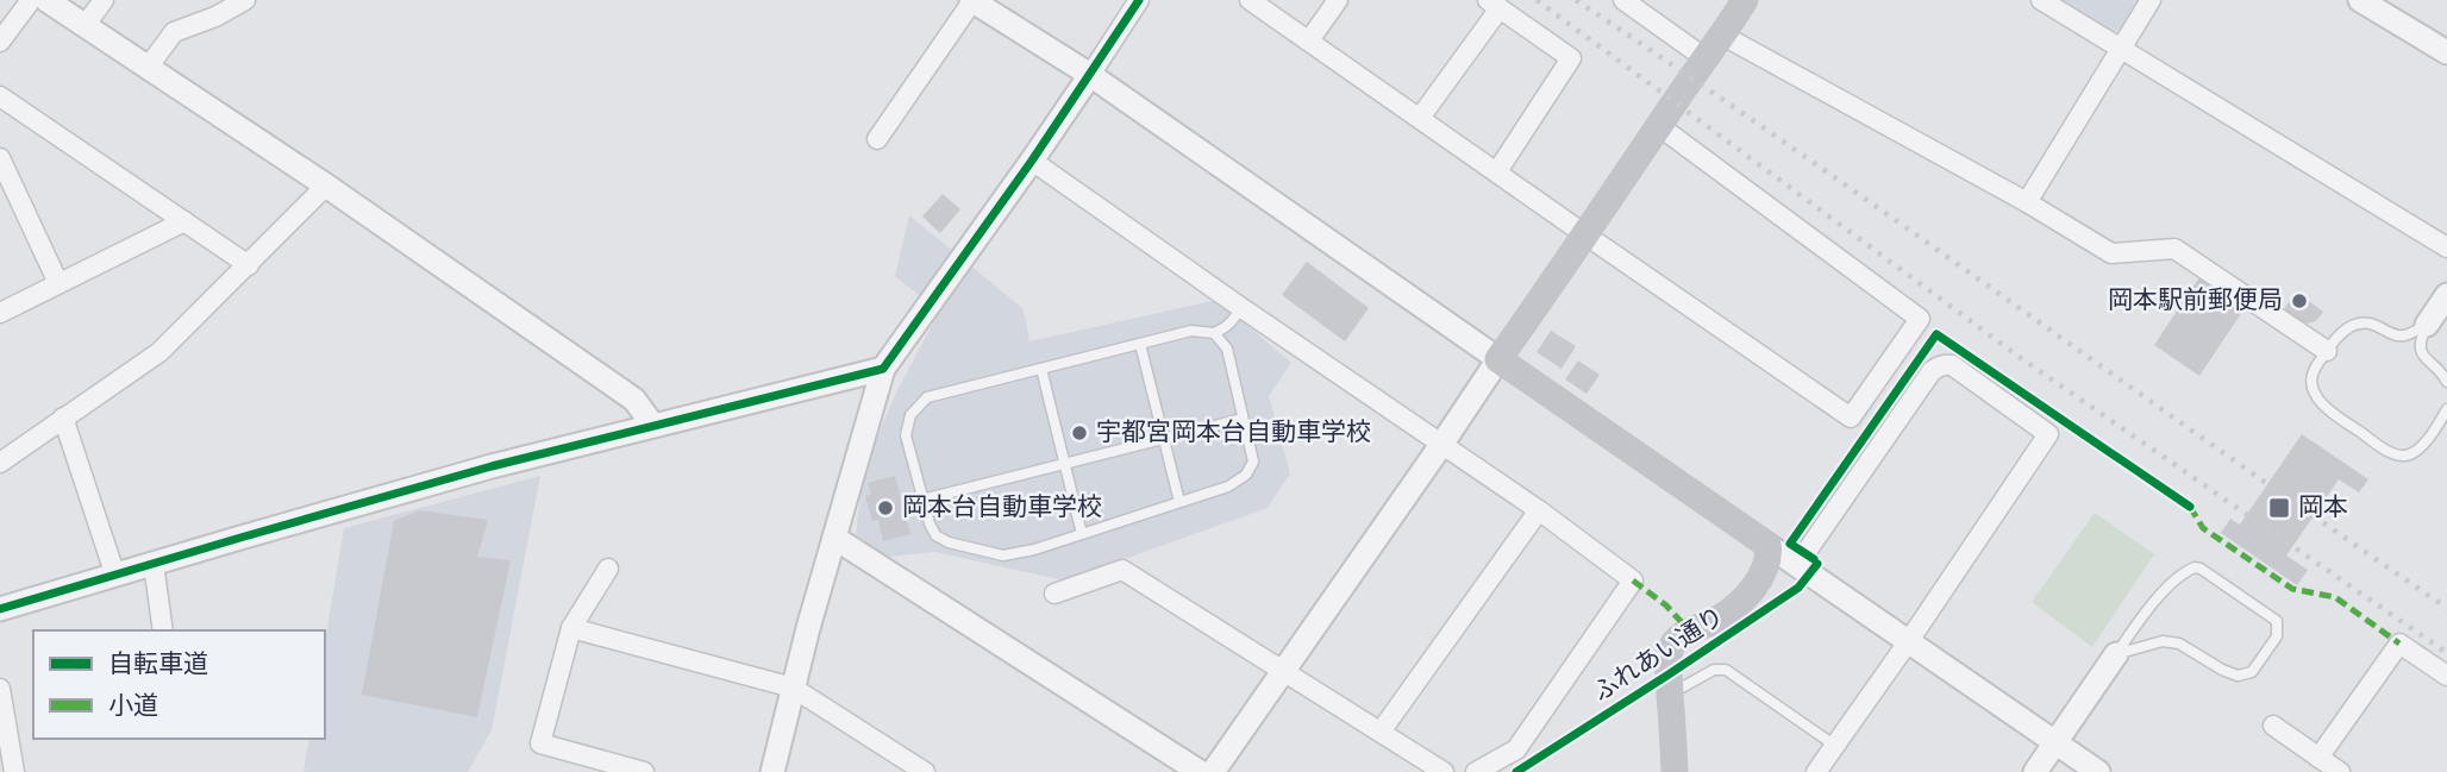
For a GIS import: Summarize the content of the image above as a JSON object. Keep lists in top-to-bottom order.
{
  "streets": {
    "cycle path": ["ふれあい通り"]
  },
  "places": {
    "other": ["岡本駅前郵便局", "宇都宮岡本台自動車学校", "岡本台自動車学校"],
    "transit": ["岡本"]
  },
  "legend": ["自転車道", "小道"]
}
